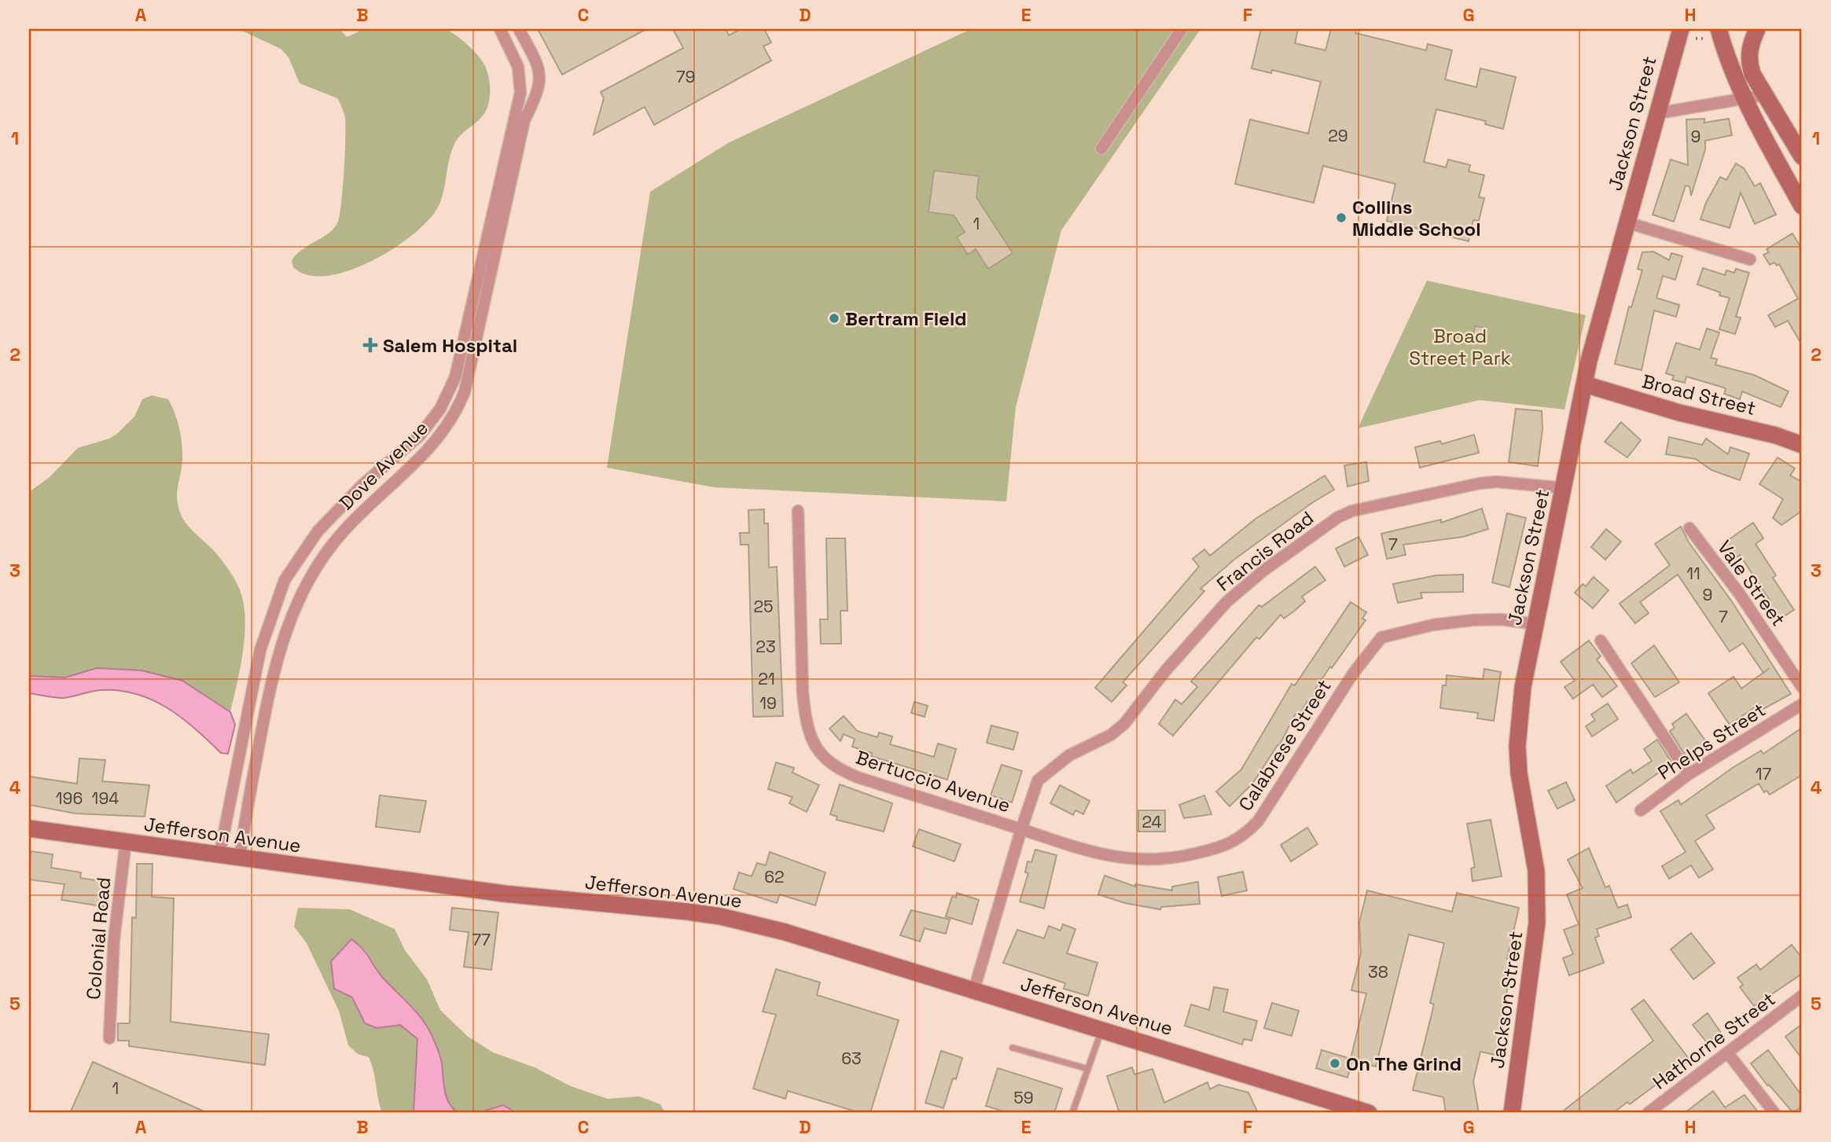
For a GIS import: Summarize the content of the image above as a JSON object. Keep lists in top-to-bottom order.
{
  "streets": {
    "main road": ["Jackson Street", "Broad Street", "Jefferson Avenue"],
    "street": [
      "Dove Avenue",
      "Francis Road",
      "Vale Street",
      "Phelps Street",
      "Calabrese Street",
      "Bertuccio Avenue",
      "Colonial Road",
      "Hathorne Street"
    ]
  },
  "crossings": [
    ["Jackson Street", "Broad Street"],
    ["Jackson Street", "Francis Road"],
    ["Jackson Street", "Calabrese Street"],
    ["Dove Avenue", "Jefferson Avenue"],
    ["Francis Road", "Calabrese Street"],
    ["Francis Road", "Bertuccio Avenue"],
    ["Calabrese Street", "Bertuccio Avenue"],
    ["Bertuccio Avenue", "Jefferson Avenue"],
    ["Jefferson Avenue", "Colonial Road"]
  ],
  "parks": ["Broad Street Park"],
  "places": {
    "other": ["Collins Middle School", "Bertram Field", "On The Grind"],
    "health": ["Salem Hospital"]
  },
  "house_numbers": [
    "79",
    "29",
    "9",
    "1",
    "7",
    "11",
    "9",
    "25",
    "7",
    "23",
    "21",
    "19",
    "17",
    "196",
    "194",
    "24",
    "62",
    "77",
    "38",
    "63",
    "1",
    "59"
  ],
  "grid": {
    "columns": [
      "A",
      "B",
      "C",
      "D",
      "E",
      "F",
      "G",
      "H"
    ],
    "rows": [
      "1",
      "2",
      "3",
      "4",
      "5"
    ]
  }
}
